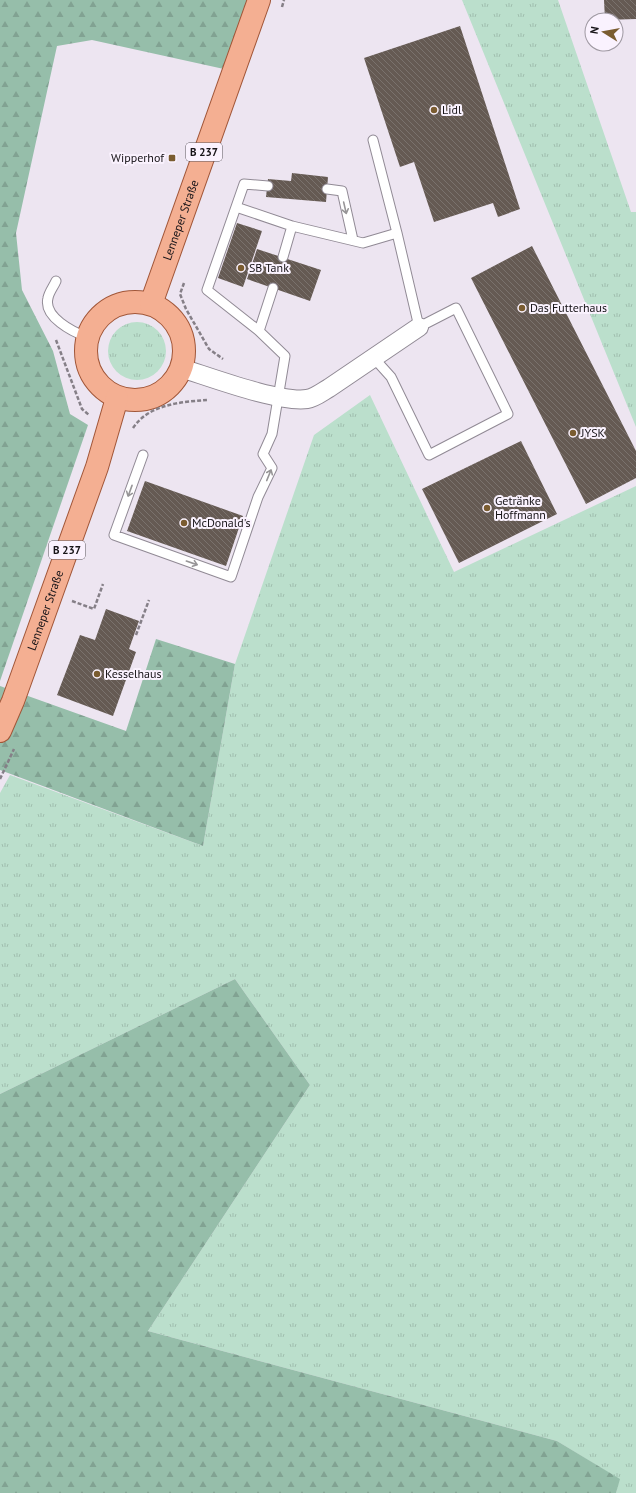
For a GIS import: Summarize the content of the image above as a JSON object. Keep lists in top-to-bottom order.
{
  "streets": {
    "main road": ["B 237", "Lenneper Straße"]
  },
  "places": {
    "other": [
      "Lidl",
      "SB Tank",
      "Das Futterhaus",
      "JYSK",
      "Getränke Hoffmann",
      "McDonald's",
      "Kesselhaus"
    ],
    "transit": ["Wipperhof"]
  },
  "north": "left"
}
